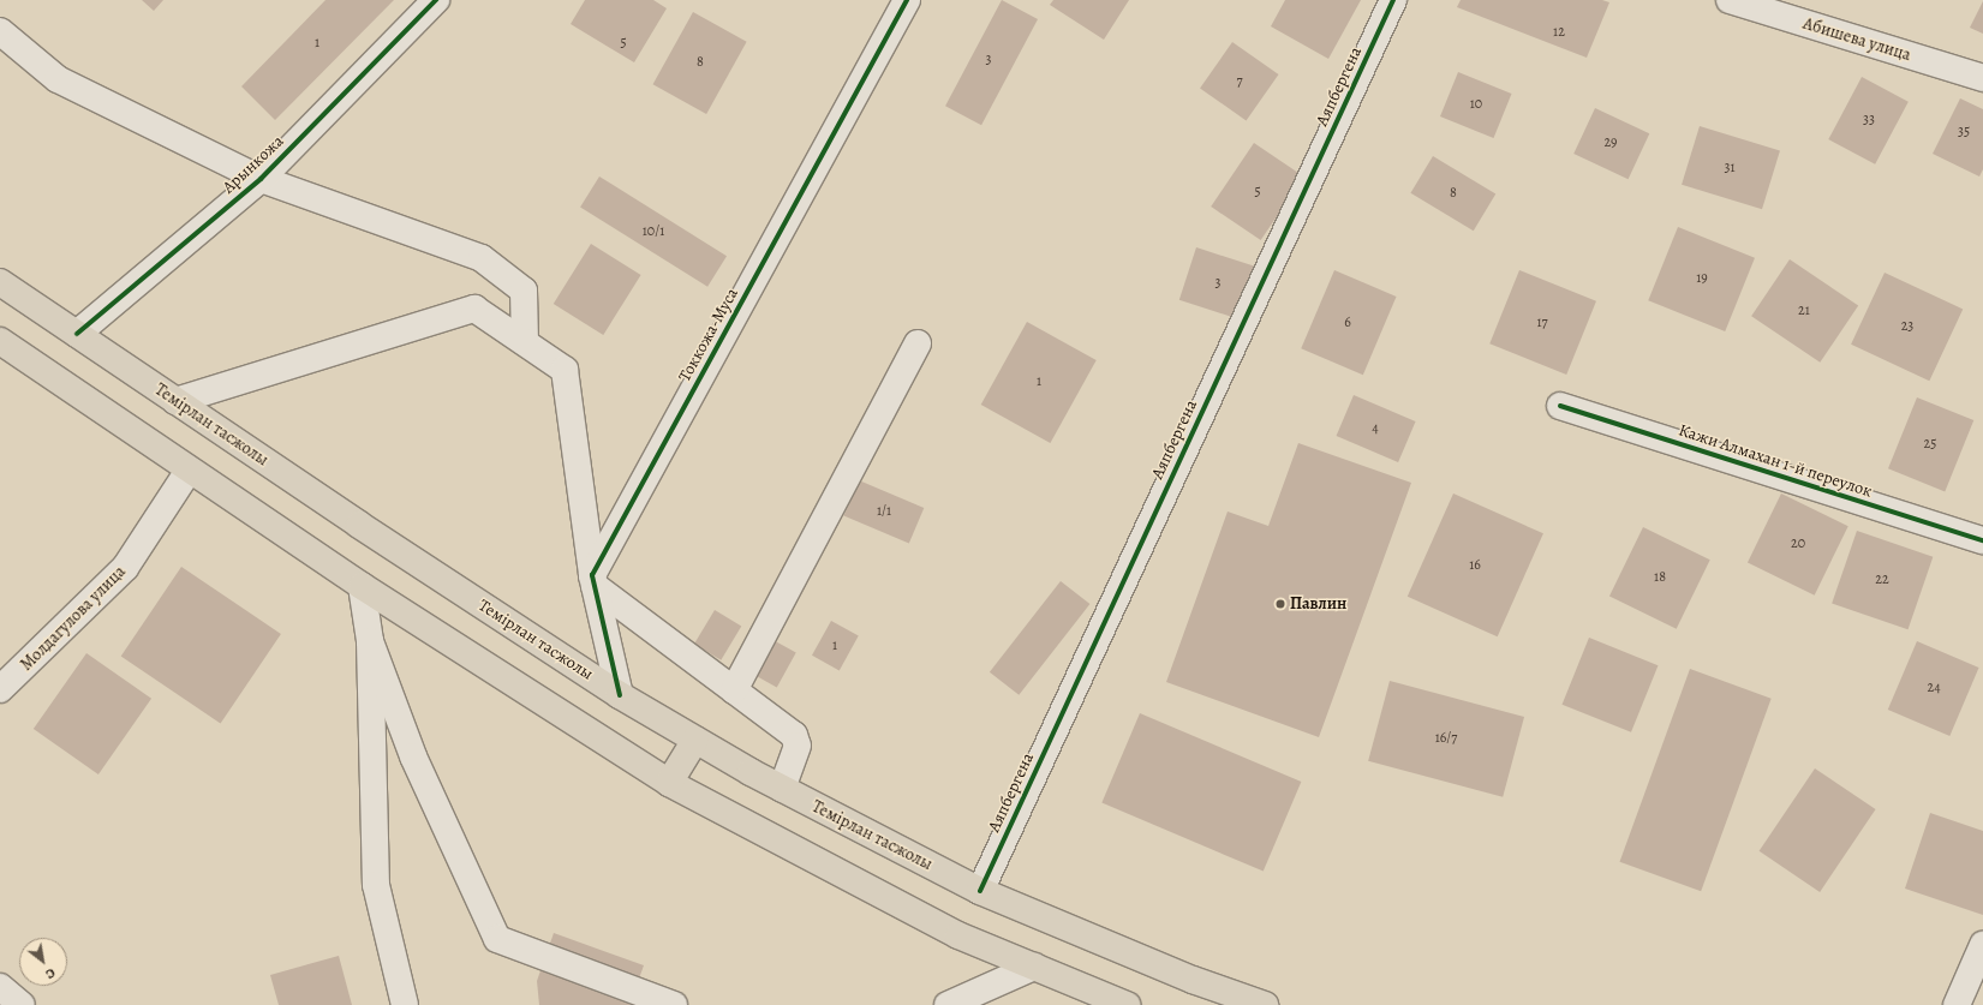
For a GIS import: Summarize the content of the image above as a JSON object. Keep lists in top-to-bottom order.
{
  "streets": {
    "main road": ["Темірлан тасжолы"],
    "street": [
      "Абишева улица",
      "Аяпбергена",
      "Арынкожа",
      "Токкожа-Муса",
      "Кажи Алмахан 1-й переулок",
      "Молдагулова улица"
    ]
  },
  "crossings": [
    ["Аяпбергена", "Темірлан тасжолы"],
    ["Арынкожа", "Темірлан тасжолы"]
  ],
  "places": ["Павлин"],
  "house_numbers": [
    "12",
    "1",
    "5",
    "3",
    "8",
    "7",
    "10",
    "33",
    "35",
    "29",
    "31",
    "5",
    "8",
    "10/1",
    "19",
    "3",
    "21",
    "6",
    "17",
    "23",
    "1",
    "4",
    "25",
    "1/1",
    "20",
    "16",
    "18",
    "22",
    "1",
    "24",
    "16/7"
  ],
  "north": "bottom right"
}
